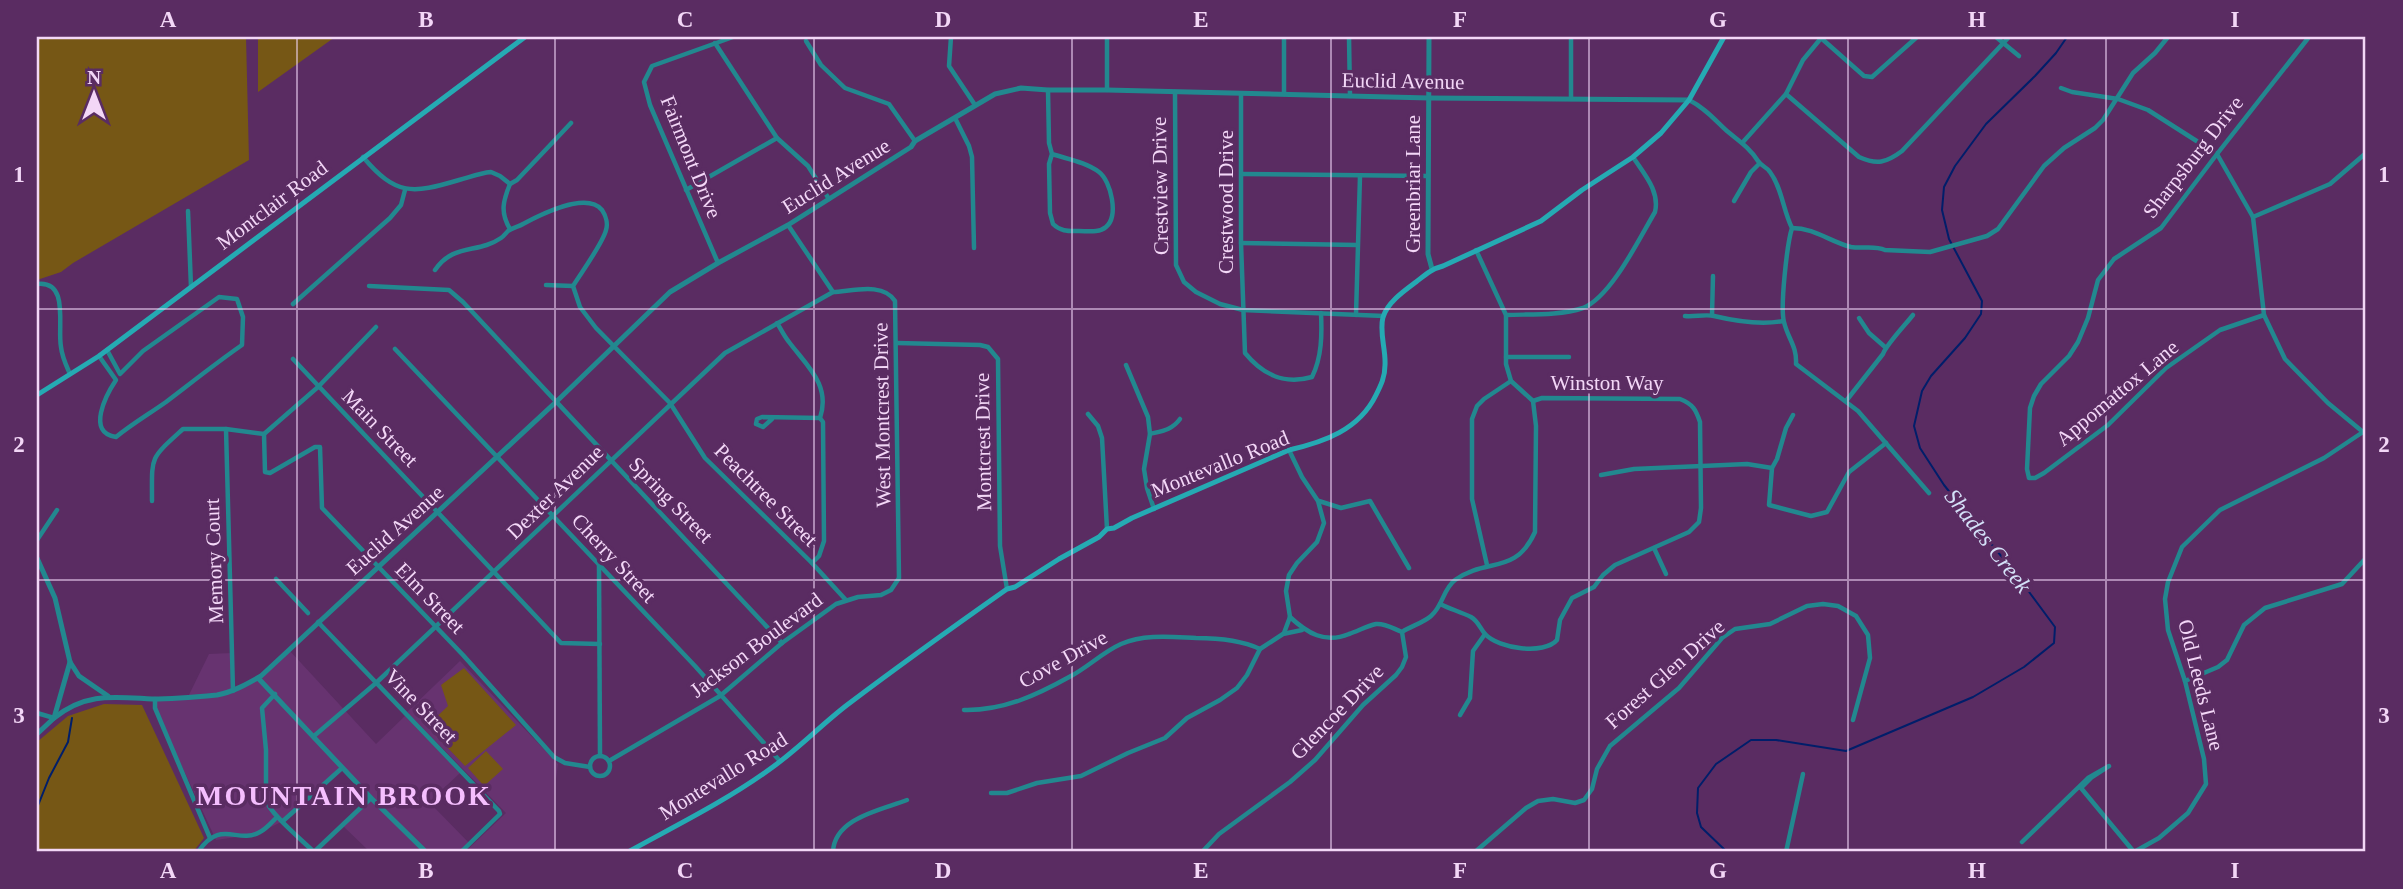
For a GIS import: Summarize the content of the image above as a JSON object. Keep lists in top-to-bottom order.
{
  "streets": {
    "main road": ["Montclair Road", "Montevallo Road"],
    "street": [
      "Euclid Avenue",
      "Fairmont Drive",
      "Sharpsburg Drive",
      "Greenbriar Lane",
      "Crestview Drive",
      "Crestwood Drive",
      "Winston Way",
      "Appomattox Lane",
      "West Montcrest Drive",
      "Main Street",
      "Montcrest Drive",
      "Dexter Avenue",
      "Peachtree Street",
      "Spring Street",
      "Cherry Street",
      "Memory Court",
      "Elm Street",
      "Jackson Boulevard",
      "Cove Drive",
      "Forest Glen Drive",
      "Old Leeds Lane",
      "Vine Street",
      "Glencoe Drive"
    ]
  },
  "crossings": [
    ["Euclid Avenue", "Fairmont Drive"],
    ["Euclid Avenue", "Greenbriar Lane"],
    ["Euclid Avenue", "Crestview Drive"],
    ["Euclid Avenue", "Crestwood Drive"],
    ["Euclid Avenue", "Main Street"],
    ["Euclid Avenue", "Peachtree Street"],
    ["Euclid Avenue", "Spring Street"],
    ["Euclid Avenue", "Cherry Street"],
    ["Euclid Avenue", "Memory Court"],
    ["Euclid Avenue", "Elm Street"],
    ["Euclid Avenue", "Vine Street"],
    ["Sharpsburg Drive", "Appomattox Lane"],
    ["Crestview Drive", "Crestwood Drive"],
    ["Crestview Drive", "Montevallo Road"],
    ["West Montcrest Drive", "Montcrest Drive"],
    ["West Montcrest Drive", "Dexter Avenue"],
    ["West Montcrest Drive", "Jackson Boulevard"],
    ["Main Street", "Dexter Avenue"],
    ["Montcrest Drive", "Montevallo Road"],
    ["Montevallo Road", "Cherry Street"],
    ["Dexter Avenue", "Peachtree Street"],
    ["Dexter Avenue", "Spring Street"],
    ["Dexter Avenue", "Cherry Street"],
    ["Dexter Avenue", "Elm Street"],
    ["Dexter Avenue", "Vine Street"],
    ["Peachtree Street", "Jackson Boulevard"],
    ["Spring Street", "Jackson Boulevard"],
    ["Cherry Street", "Jackson Boulevard"],
    ["Elm Street", "Jackson Boulevard"]
  ],
  "districts": ["MOUNTAIN BROOK"],
  "water": ["Shades Creek"],
  "north": "top",
  "grid": {
    "columns": [
      "A",
      "B",
      "C",
      "D",
      "E",
      "F",
      "G",
      "H",
      "I"
    ],
    "rows": ["1", "2", "3"]
  }
}
